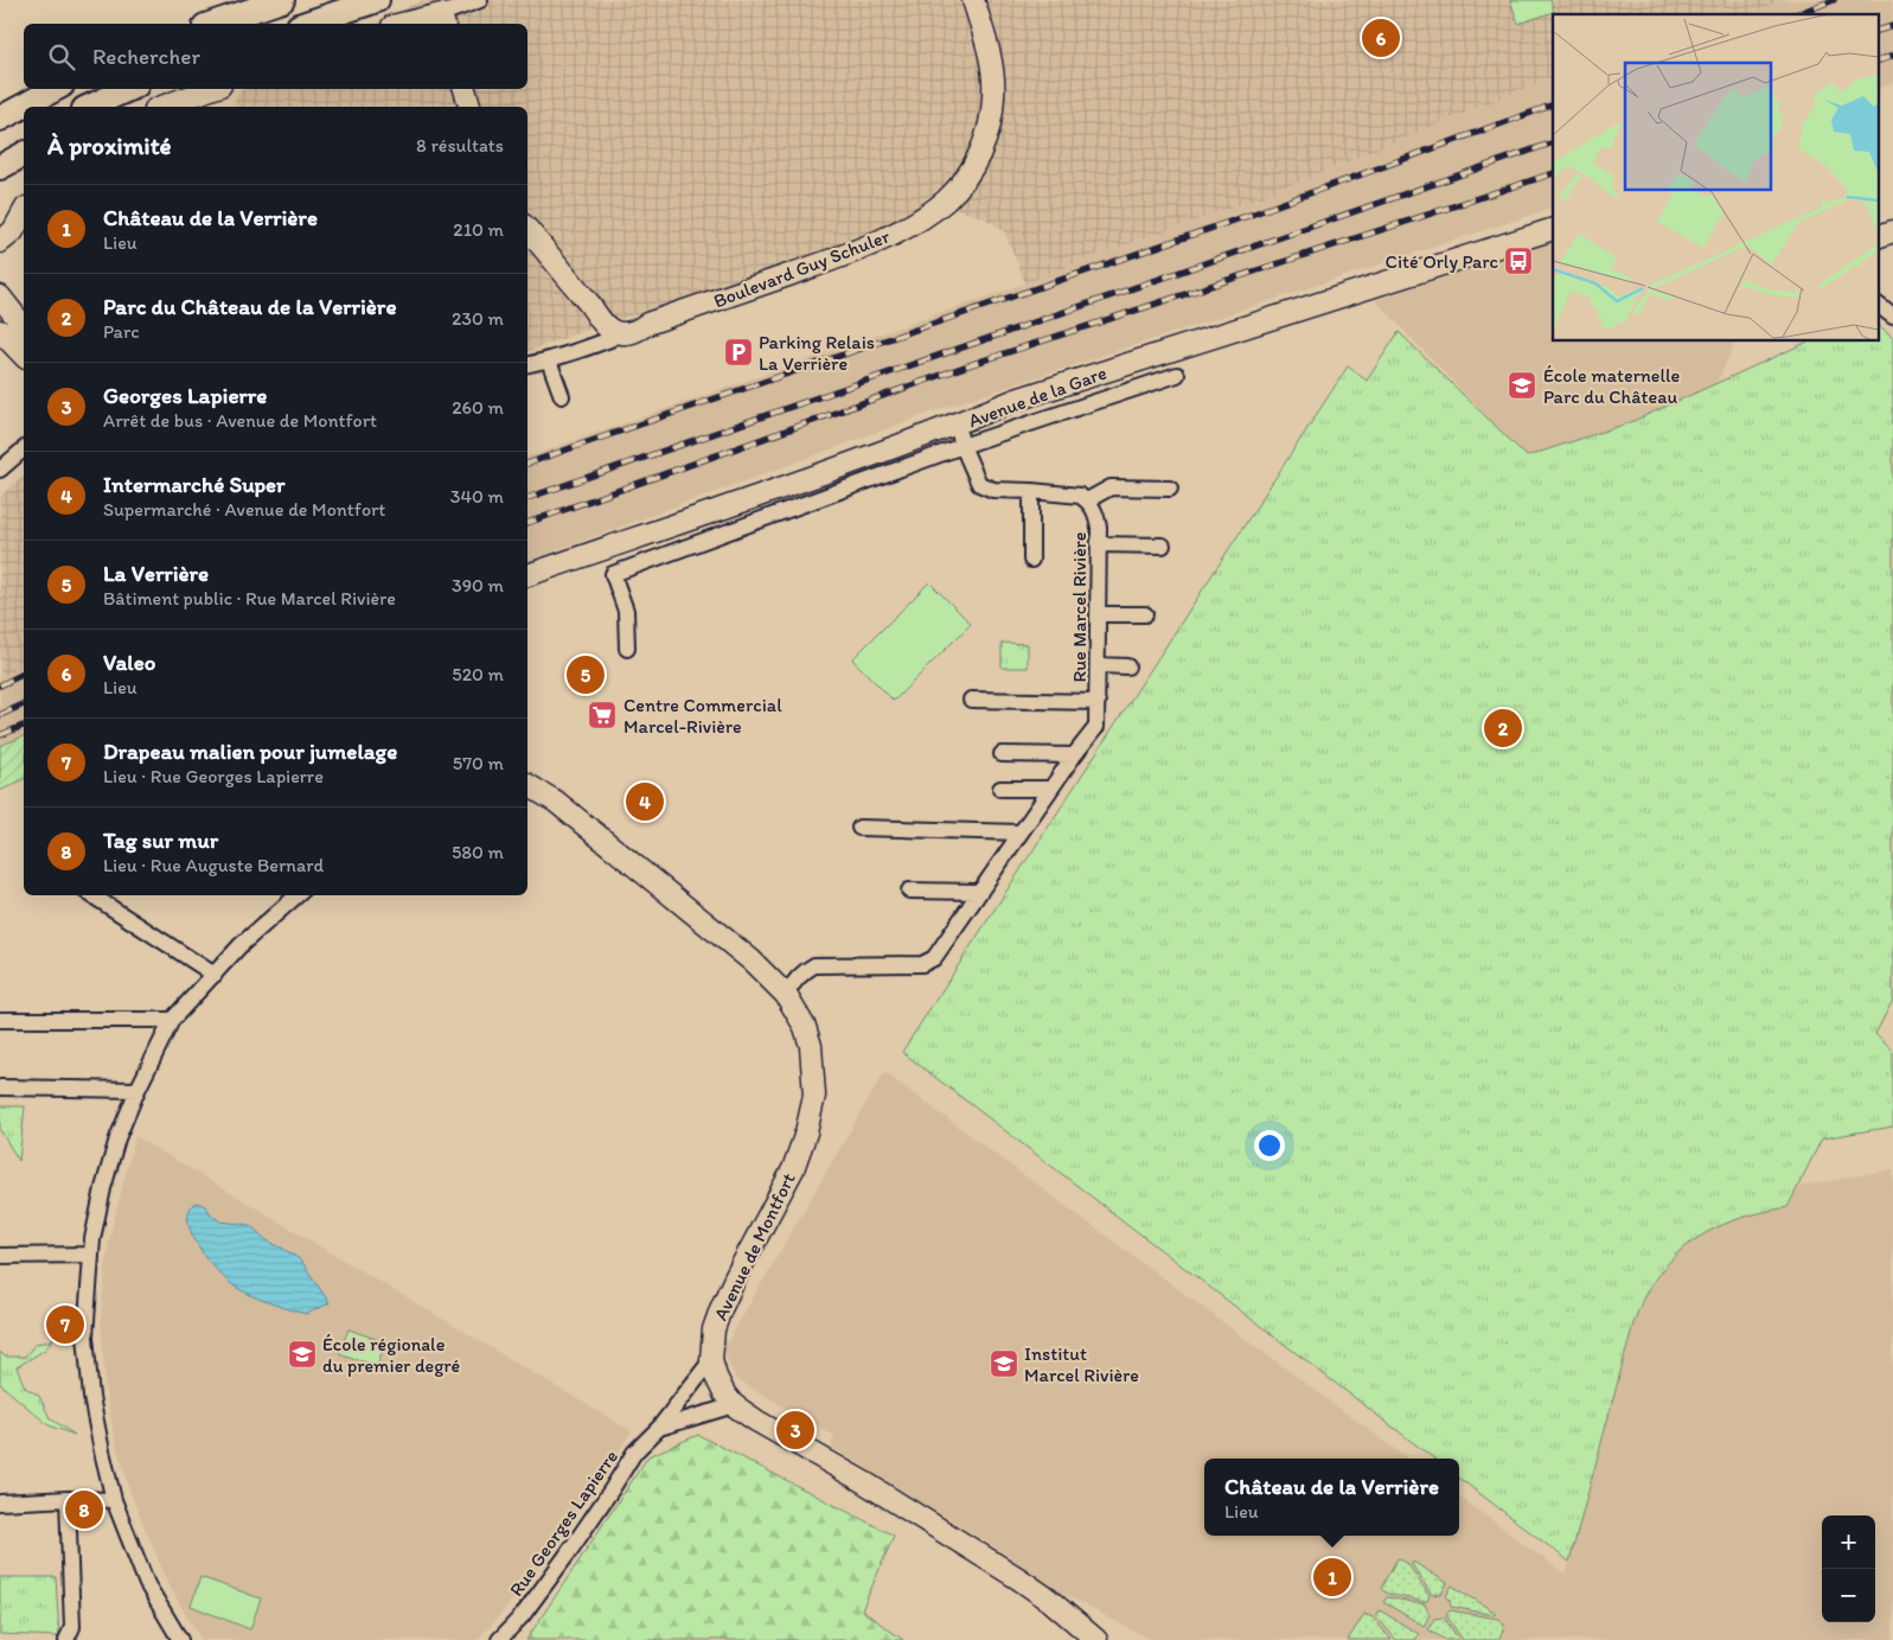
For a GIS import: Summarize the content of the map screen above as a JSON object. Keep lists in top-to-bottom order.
{
  "streets": {
    "street": [
      "Boulevard Guy Schuler",
      "Avenue de la Gare",
      "Rue Marcel Rivière",
      "Avenue de Montfort",
      "Rue Georges Lapierre"
    ]
  },
  "crossings": [
    ["Rue Marcel Rivière", "Avenue de Montfort"],
    ["Avenue de Montfort", "Rue Georges Lapierre"]
  ],
  "places": {
    "bus stop": ["Cité Orly Parc"],
    "parking": ["Parking Relais La Verrière"],
    "school or university": ["École maternelle Parc du Château", "École régionale du premier degré", "Institut Marcel Rivière"],
    "supermarket": ["Centre Commercial Marcel-Rivière"]
  },
  "page": {
    "pins": [
      "6",
      "5",
      "2",
      "4",
      "7",
      "3",
      "8",
      "1"
    ],
    "search": "Rechercher",
    "heading": ["À proximité", "8 résultats"],
    "list": [
      {
        "mark": "1",
        "name": "Château de la Verrière",
        "note": "Lieu",
        "value": "210 m"
      },
      {
        "mark": "2",
        "name": "Parc du Château de la Verrière",
        "note": "Parc",
        "value": "230 m"
      },
      {
        "mark": "3",
        "name": "Georges Lapierre",
        "note": "Arrêt de bus · Avenue de Montfort",
        "value": "260 m"
      },
      {
        "mark": "4",
        "name": "Intermarché Super",
        "note": "Supermarché · Avenue de Montfort",
        "value": "340 m"
      },
      {
        "mark": "5",
        "name": "La Verrière",
        "note": "Bâtiment public · Rue Marcel Rivière",
        "value": "390 m"
      },
      {
        "mark": "6",
        "name": "Valeo",
        "note": "Lieu",
        "value": "520 m"
      },
      {
        "mark": "7",
        "name": "Drapeau malien pour jumelage",
        "note": "Lieu · Rue Georges Lapierre",
        "value": "570 m"
      },
      {
        "mark": "8",
        "name": "Tag sur mur",
        "note": "Lieu · Rue Auguste Bernard",
        "value": "580 m"
      }
    ],
    "popup": ["Château de la Verrière", "Lieu"],
    "map_buttons": ["+", "−"]
  }
}
